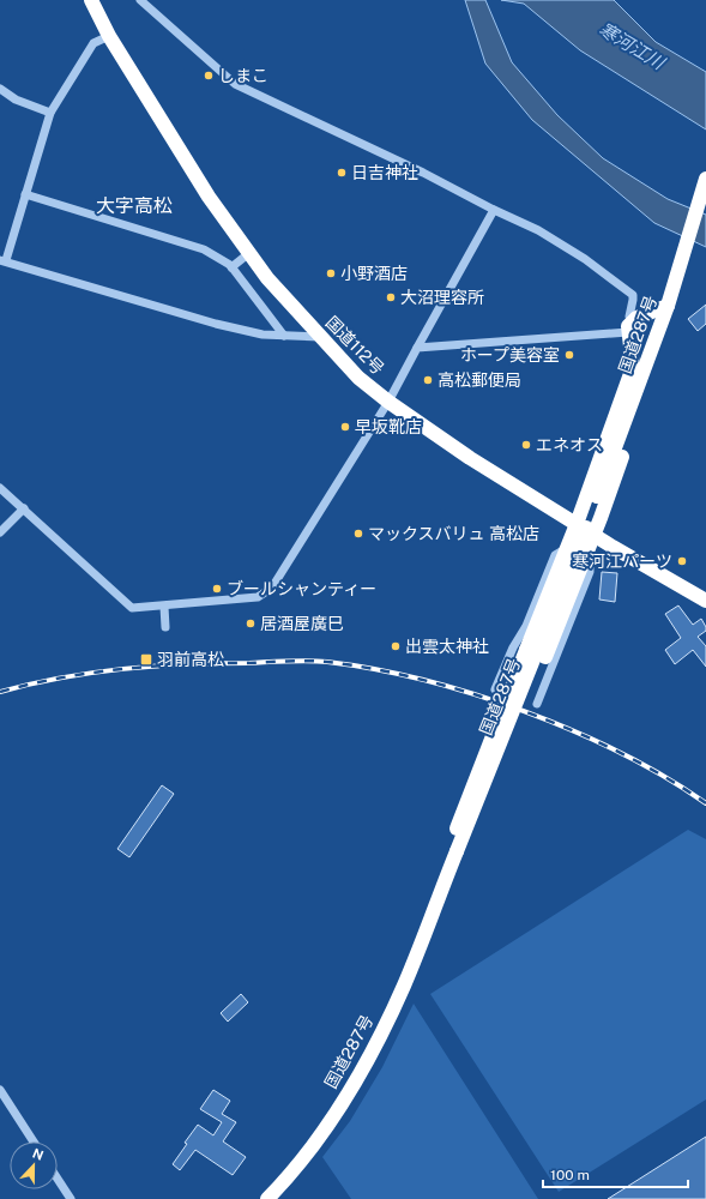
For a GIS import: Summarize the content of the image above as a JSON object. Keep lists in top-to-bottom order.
{
  "streets": {
    "highway": ["国道287号", "国道112号"]
  },
  "districts": ["大字高松"],
  "water": ["寒河江川"],
  "places": {
    "other": [
      "しまこ",
      "日吉神社",
      "小野酒店",
      "大沼理容所",
      "ホープ美容室",
      "高松郵便局",
      "早坂靴店",
      "エネオス",
      "マックスバリュ 高松店",
      "寒河江パーツ",
      "ブールシャンティー",
      "居酒屋廣巳",
      "出雲太神社"
    ],
    "transit": ["羽前高松"]
  },
  "scale_bar": "100 m",
  "north": "top"
}
